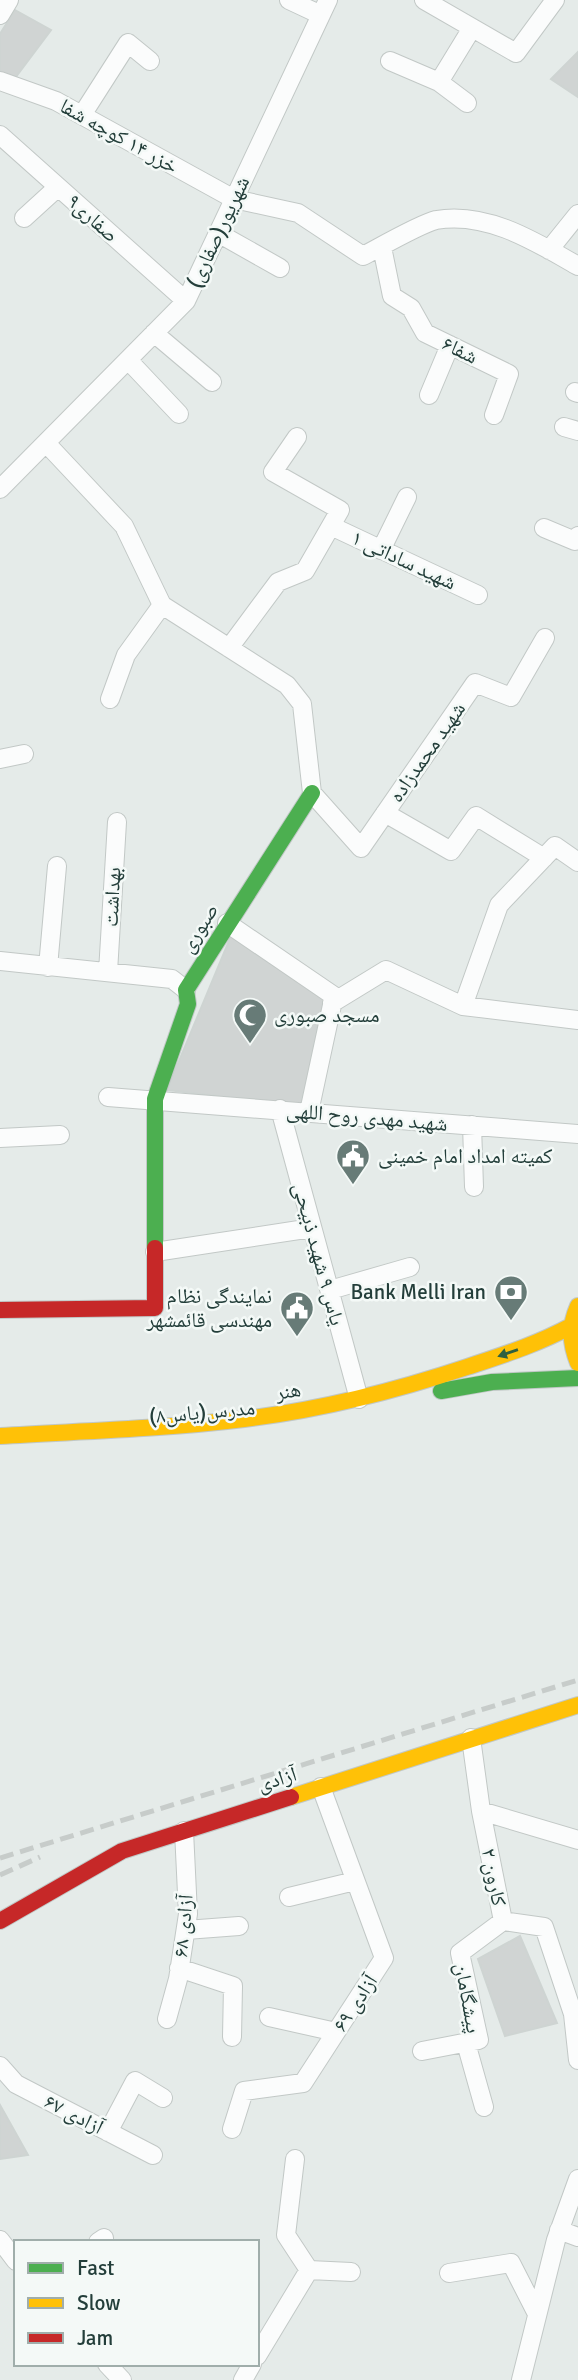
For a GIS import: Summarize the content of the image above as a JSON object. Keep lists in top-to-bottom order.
{
  "streets": {
    "main road": [
      "صبوری",
      "هنر",
      "مدرس(یاس۸)",
      "آزادی"
    ],
    "street": [
      "خزر ۱۴ کوچه شفا",
      "صفاری۹",
      "شهریور(صفاری)",
      "شفا۶",
      "شهید ساداتی ۱",
      "شهید محمدزاده",
      "بهداشت",
      "شهید مهدی روح اللهی",
      "یاس ۹ شهید ذبیحی",
      "کارون ۲",
      "آزادی ۶۸",
      "پیشگامان",
      "آزادی ۶۹",
      "آزادی ۶۷"
    ]
  },
  "crossings": [
    ["خزر ۱۴ کوچه شفا", "شهریور(صفاری)"],
    ["خزر ۱۴ کوچه شفا", "شفا۶"],
    ["صفاری۹", "شهریور(صفاری)"],
    ["شهید محمدزاده", "صبوری"],
    ["صبوری", "شهید مهدی روح اللهی"],
    ["شهید مهدی روح اللهی", "یاس ۹ شهید ذبیحی"],
    ["یاس ۹ شهید ذبیحی", "هنر"],
    ["آزادی", "کارون ۲"],
    ["آزادی", "آزادی ۶۸"],
    ["آزادی", "آزادی ۶۹"],
    ["کارون ۲", "پیشگامان"]
  ],
  "one_way": ["هنر"],
  "places": {
    "mosque": ["مسجد صبوری"],
    "public building": ["کمیته امداد امام خمینی", "نمایندگی نظام مهندسی قائمشهر"],
    "bank": ["Bank Melli Iran"]
  },
  "legend": ["Fast", "Slow", "Jam"]
}
